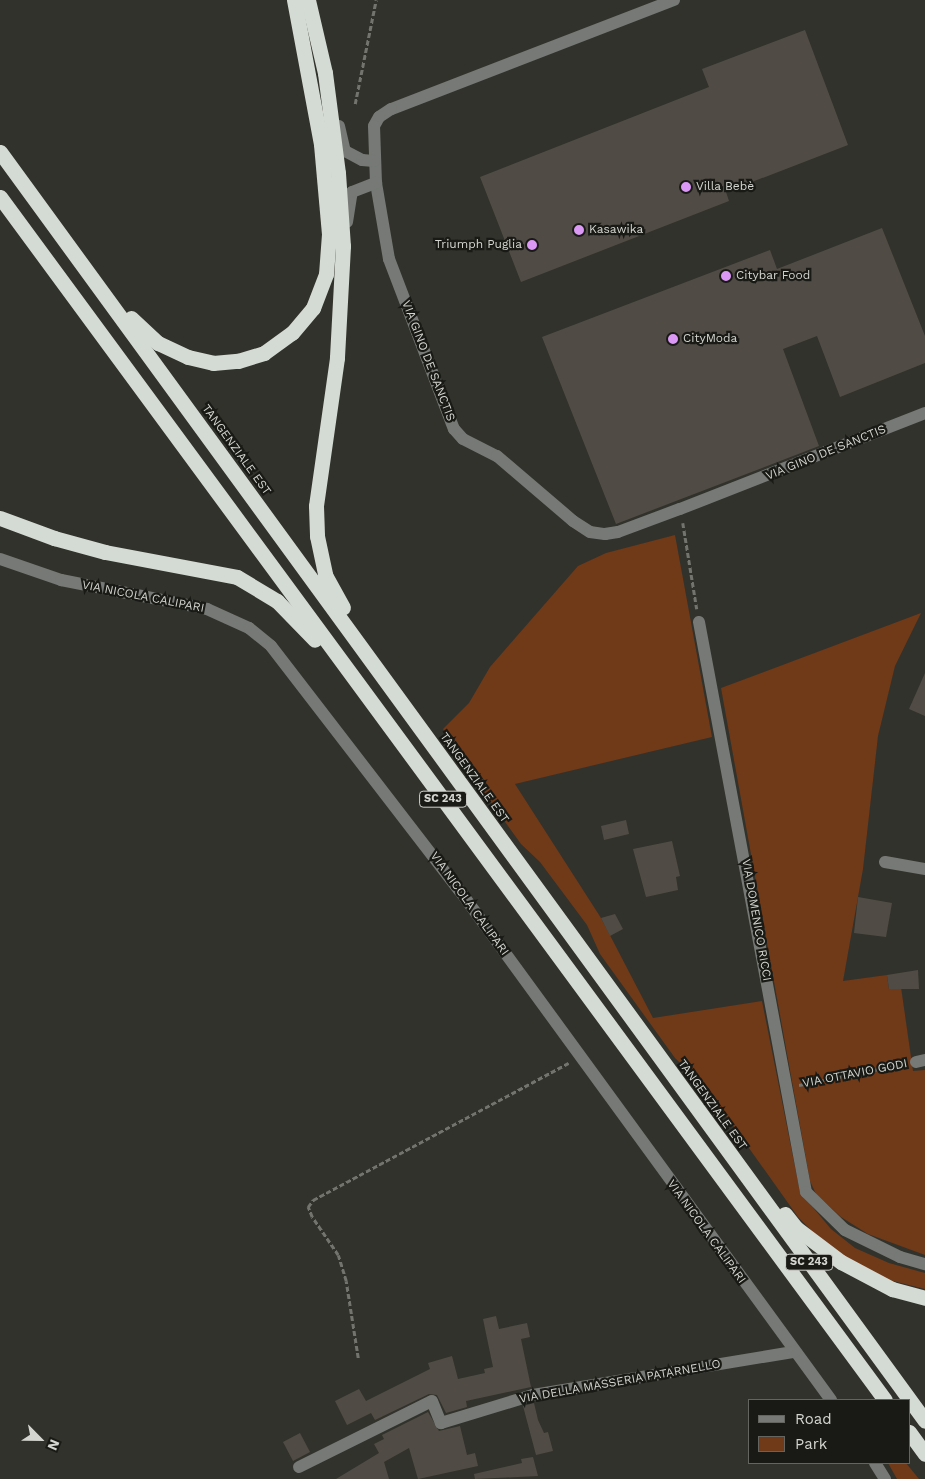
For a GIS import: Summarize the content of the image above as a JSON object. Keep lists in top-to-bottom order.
{
  "streets": {
    "highway": ["TANGENZIALE EST", "SC 243"],
    "street": [
      "VIA GINO DE SANCTIS",
      "VIA NICOLA CALIPARI",
      "VIA DOMENICO RICCI",
      "VIA DELLA MASSERIA PATARNELLO"
    ],
    "path": ["VIA OTTAVIO GODI"]
  },
  "crossings": [
    ["VIA NICOLA CALIPARI", "VIA DELLA MASSERIA PATARNELLO"],
    ["VIA DOMENICO RICCI", "VIA OTTAVIO GODI"]
  ],
  "places": [
    "Villa Bebè",
    "Kasawika",
    "Triumph Puglia",
    "Citybar Food",
    "CityModa"
  ],
  "legend": ["Road", "Park"],
  "north": "bottom right"
}
